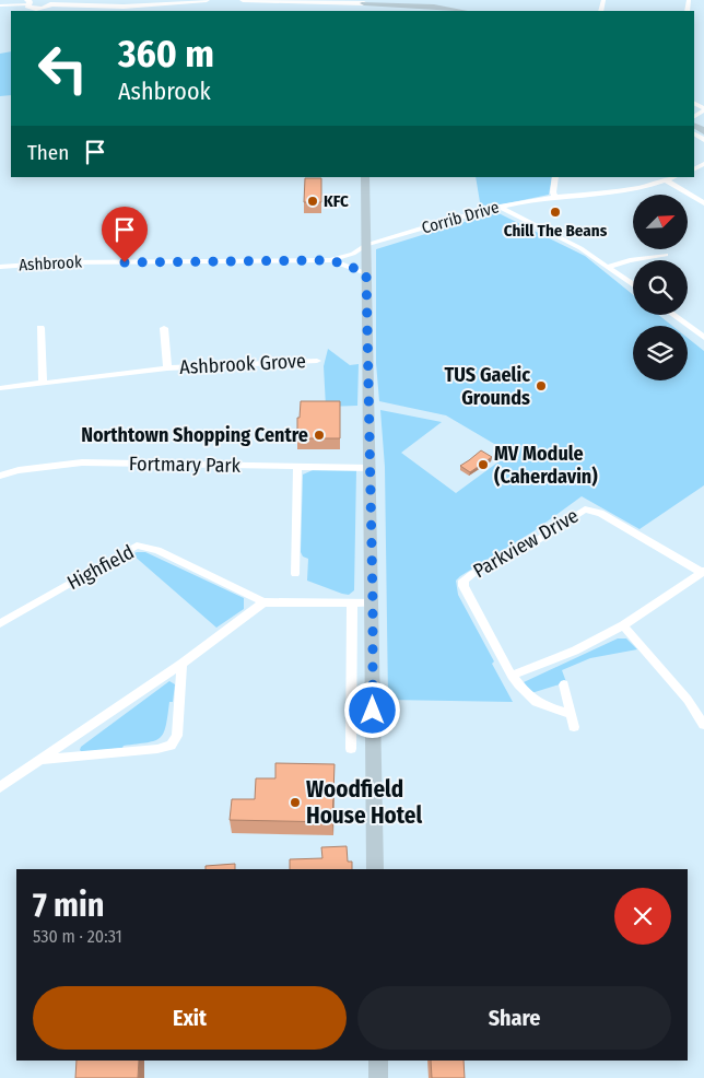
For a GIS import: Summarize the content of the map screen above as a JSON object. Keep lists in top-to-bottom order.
{
  "streets": {
    "street": [
      "Corrib Drive",
      "Ashbrook",
      "Ashbrook Grove",
      "Fortmary Park",
      "Parkview Drive",
      "Highfield"
    ]
  },
  "crossings": [
    ["Corrib Drive", "Ashbrook"]
  ],
  "places": [
    "KFC",
    "Chill The Beans",
    "TUS Gaelic Grounds",
    "Northtown Shopping Centre",
    "MV Module (Caherdavin)",
    "Woodfield House Hotel"
  ],
  "north": "top right",
  "page": {
    "turn": ["360 m", "Ashbrook"],
    "then": "Then",
    "heading": ["7 min", "530 m · 20:31"],
    "buttons": ["Exit", "Share"]
  }
}
